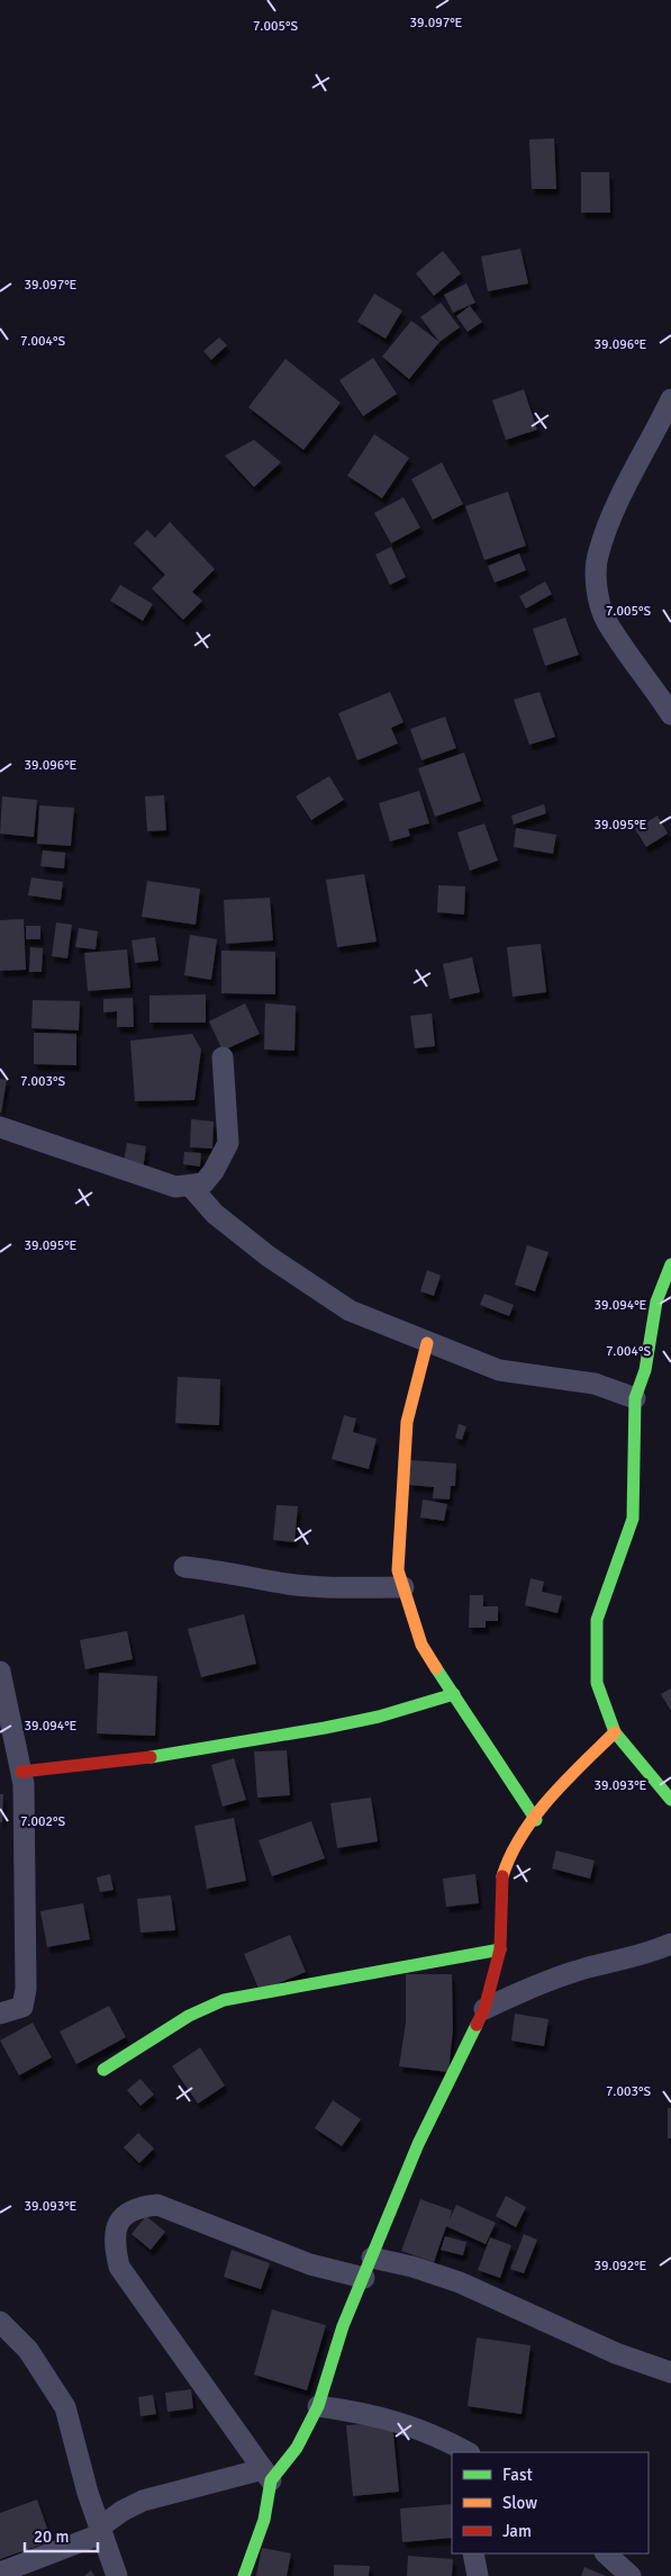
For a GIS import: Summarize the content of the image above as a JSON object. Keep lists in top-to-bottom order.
{
  "legend": ["Fast", "Slow", "Jam"],
  "scale_bar": "20 m",
  "coordinates": [
    "39.097°E",
    "7.005°S",
    "7.004°S",
    "39.096°E",
    "39.095°E",
    "7.003°S",
    "39.094°E",
    "39.093°E",
    "7.002°S",
    "39.092°E"
  ]
}
